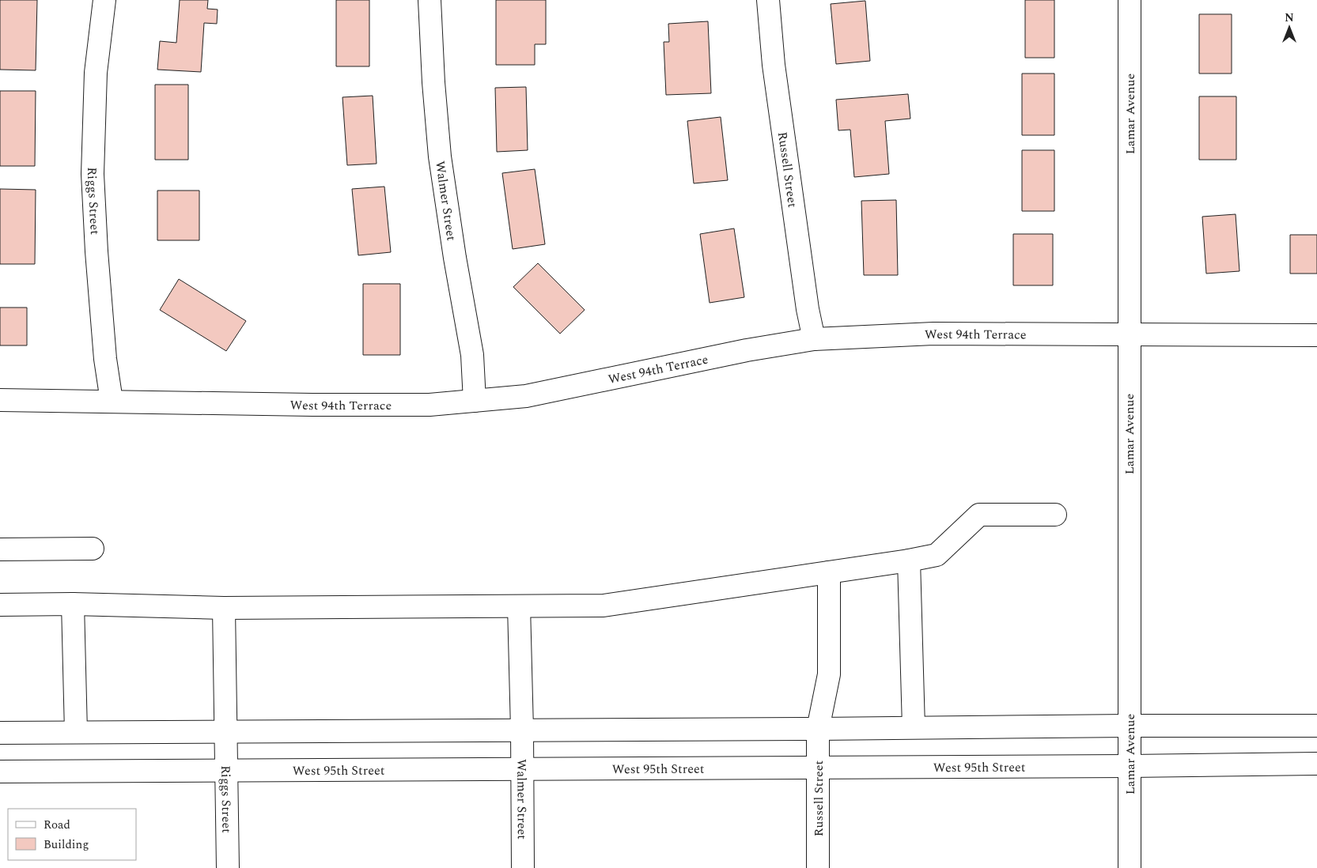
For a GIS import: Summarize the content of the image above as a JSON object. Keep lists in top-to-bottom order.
{
  "streets": {
    "street": [
      "Lamar Avenue",
      "Russell Street",
      "Riggs Street",
      "Walmer Street",
      "West 94th Terrace",
      "West 95th Street"
    ]
  },
  "crossings": [
    ["Lamar Avenue", "West 94th Terrace"],
    ["Lamar Avenue", "West 95th Street"],
    ["Russell Street", "West 94th Terrace"],
    ["Russell Street", "West 95th Street"],
    ["Riggs Street", "West 94th Terrace"],
    ["Riggs Street", "West 95th Street"],
    ["Walmer Street", "West 94th Terrace"],
    ["Walmer Street", "West 95th Street"]
  ],
  "legend": ["Road", "Building"],
  "north": "top"
}
